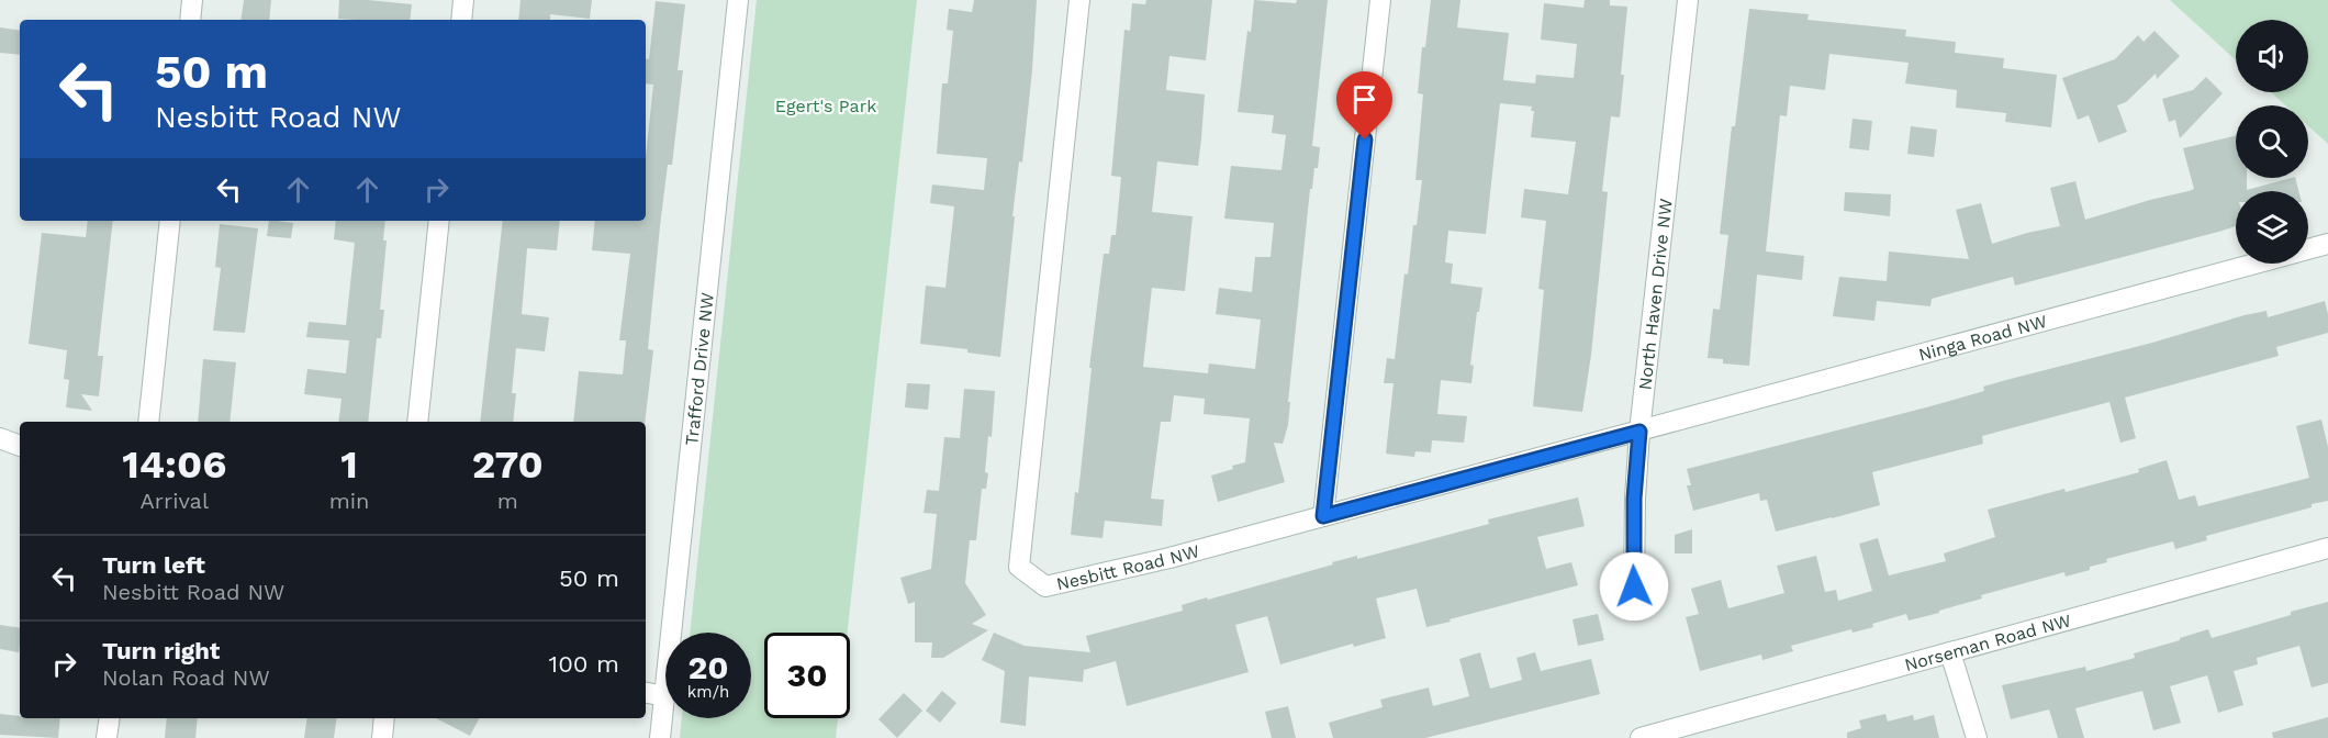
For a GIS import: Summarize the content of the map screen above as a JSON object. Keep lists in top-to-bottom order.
{
  "streets": {
    "street": [
      "North Haven Drive NW",
      "Ninga Road NW",
      "Trafford Drive NW",
      "Nesbitt Road NW",
      "Norseman Road NW"
    ]
  },
  "crossings": [
    ["North Haven Drive NW", "Ninga Road NW"],
    ["North Haven Drive NW", "Nesbitt Road NW"],
    ["Ninga Road NW", "Nesbitt Road NW"]
  ],
  "parks": ["Egert's Park"],
  "page": {
    "turn": ["50 m", "Nesbitt Road NW"],
    "eta": [
      "14:06",
      "Arrival",
      "1",
      "min",
      "270",
      "m"
    ],
    "list": [
      {
        "name": "Turn left",
        "note": "Nesbitt Road NW",
        "value": "50 m"
      },
      {
        "name": "Turn right",
        "note": "Nolan Road NW",
        "value": "100 m"
      }
    ],
    "speed": "20 km/h",
    "limit": "30"
  }
}
